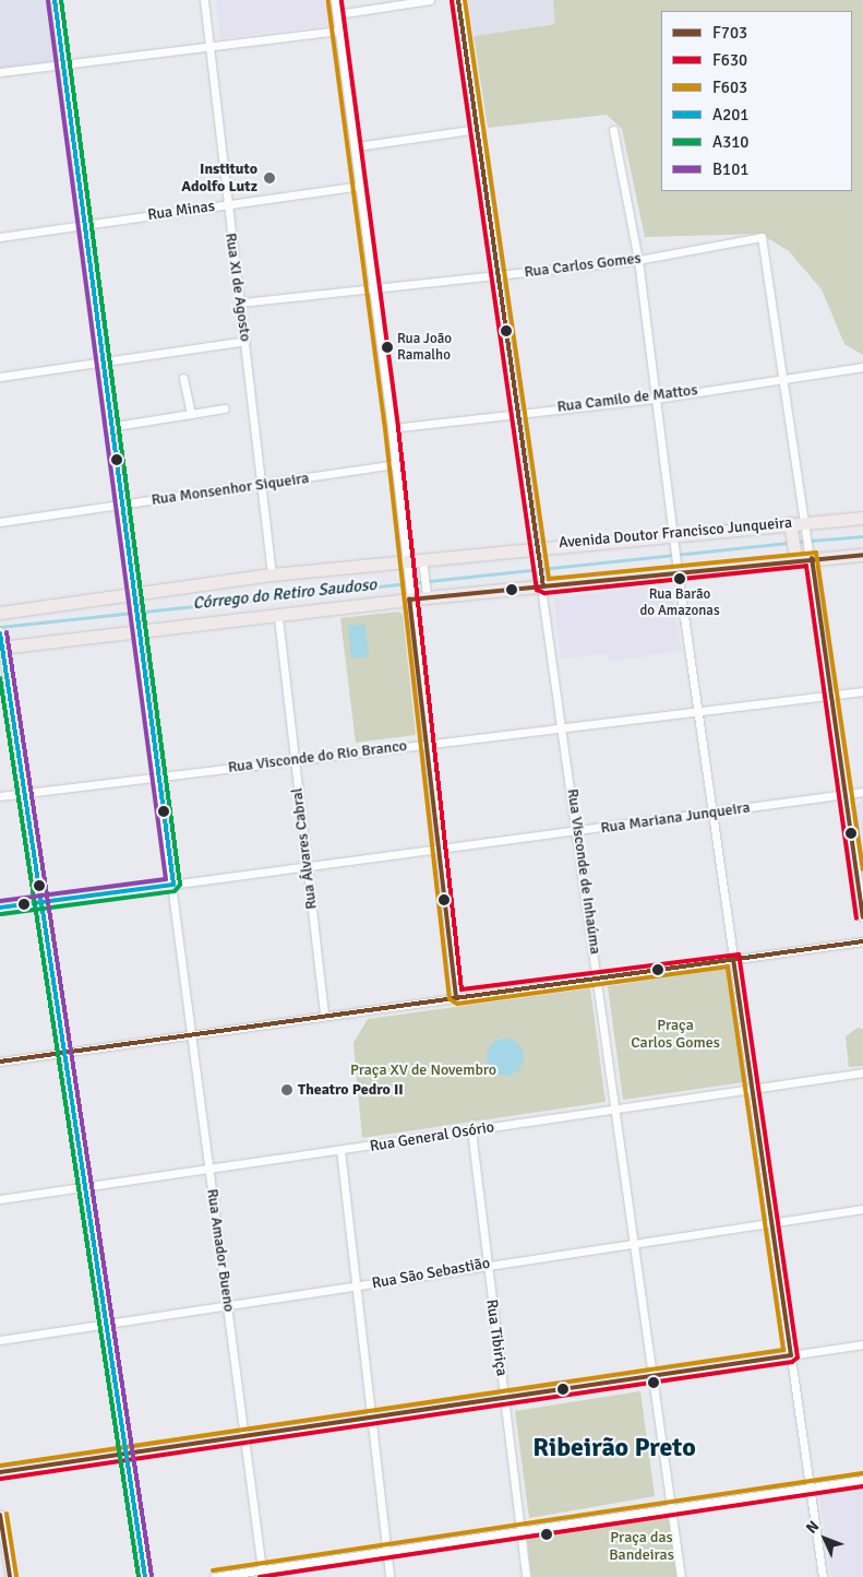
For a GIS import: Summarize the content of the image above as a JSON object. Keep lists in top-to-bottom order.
{
  "streets": {
    "main road": ["Avenida Doutor Francisco Junqueira"],
    "street": [
      "Rua Minas",
      "Rua Carlos Gomes",
      "Rua XI de Agosto",
      "Rua Camilo de Mattos",
      "Rua Monsenhor Siqueira",
      "Rua Visconde do Rio Branco",
      "Rua Mariana Junqueira",
      "Rua Álvares Cabral",
      "Rua Visconde de Inhaúma",
      "Rua General Osório",
      "Rua Amador Bueno",
      "Rua São Sebastião",
      "Rua Tibiriça"
    ]
  },
  "crossings": [
    ["Rua Minas", "Rua XI de Agosto"],
    ["Rua Minas", "Rua Amador Bueno"],
    ["Rua Carlos Gomes", "Rua XI de Agosto"],
    ["Rua Carlos Gomes", "Rua Camilo de Mattos"],
    ["Rua Carlos Gomes", "Rua Visconde de Inhaúma"],
    ["Rua XI de Agosto", "Rua Monsenhor Siqueira"],
    ["Rua XI de Agosto", "Avenida Doutor Francisco Junqueira"],
    ["Rua Camilo de Mattos", "Rua Visconde de Inhaúma"],
    ["Rua Monsenhor Siqueira", "Rua Amador Bueno"],
    ["Avenida Doutor Francisco Junqueira", "Rua Visconde de Inhaúma"],
    ["Avenida Doutor Francisco Junqueira", "Rua Amador Bueno"],
    ["Rua Visconde do Rio Branco", "Rua Álvares Cabral"],
    ["Rua Visconde do Rio Branco", "Rua Visconde de Inhaúma"],
    ["Rua Visconde do Rio Branco", "Rua Amador Bueno"],
    ["Rua Mariana Junqueira", "Rua Álvares Cabral"],
    ["Rua Mariana Junqueira", "Rua Visconde de Inhaúma"],
    ["Rua Mariana Junqueira", "Rua Amador Bueno"],
    ["Rua Visconde de Inhaúma", "Rua General Osório"],
    ["Rua Visconde de Inhaúma", "Rua São Sebastião"],
    ["Rua General Osório", "Rua Amador Bueno"],
    ["Rua General Osório", "Rua Tibiriça"],
    ["Rua Amador Bueno", "Rua São Sebastião"],
    ["Rua São Sebastião", "Rua Tibiriça"]
  ],
  "districts": ["Ribeirão Preto"],
  "water": ["Córrego do Retiro Saudoso"],
  "parks": ["Praça Carlos Gomes", "Praça XV de Novembro", "Praça das Bandeiras"],
  "places": [
    "Instituto Adolfo Lutz",
    "Rua João Ramalho",
    "Rua Barão do Amazonas",
    "Theatro Pedro II"
  ],
  "lines": [
    "transit line F703",
    "transit line F630",
    "transit line F603",
    "transit line A201",
    "transit line A310",
    "transit line B101"
  ],
  "legend": [
    "F703",
    "F630",
    "F603",
    "A201",
    "A310",
    "B101"
  ],
  "north": "top left"
}
